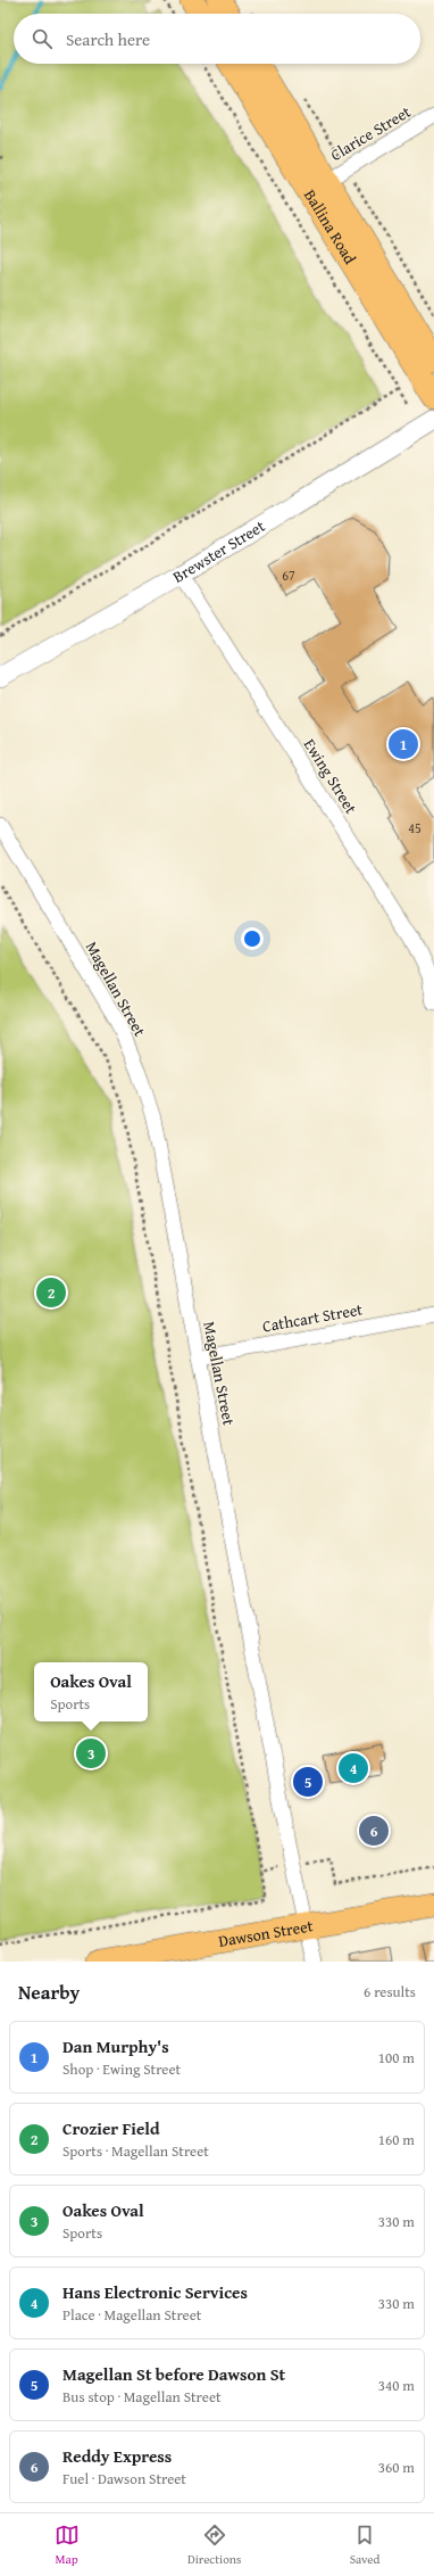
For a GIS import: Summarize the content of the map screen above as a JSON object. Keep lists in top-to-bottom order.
{
  "streets": {
    "main road": ["Ballina Road", "Dawson Street"],
    "street": [
      "Clarice Street",
      "Brewster Street",
      "Ewing Street",
      "Magellan Street",
      "Cathcart Street"
    ]
  },
  "crossings": [
    ["Clarice Street", "Ballina Road"],
    ["Brewster Street", "Ewing Street"],
    ["Magellan Street", "Cathcart Street"],
    ["Magellan Street", "Dawson Street"]
  ],
  "house_numbers": ["67", "45"],
  "page": {
    "search": "Search here",
    "pins": [
      "1",
      "2",
      "3",
      "4",
      "5",
      "6"
    ],
    "popup": ["Oakes Oval", "Sports"],
    "heading": ["Nearby", "6 results"],
    "list": [
      {
        "mark": "1",
        "name": "Dan Murphy's",
        "note": "Shop · Ewing Street",
        "value": "100 m"
      },
      {
        "mark": "2",
        "name": "Crozier Field",
        "note": "Sports · Magellan Street",
        "value": "160 m"
      },
      {
        "mark": "3",
        "name": "Oakes Oval",
        "note": "Sports",
        "value": "330 m"
      },
      {
        "mark": "4",
        "name": "Hans Electronic Services",
        "note": "Place · Magellan Street",
        "value": "330 m"
      },
      {
        "mark": "5",
        "name": "Magellan St before Dawson St",
        "note": "Bus stop · Magellan Street",
        "value": "340 m"
      },
      {
        "mark": "6",
        "name": "Reddy Express",
        "note": "Fuel · Dawson Street",
        "value": "360 m"
      }
    ],
    "nav": ["Map", "Directions", "Saved"]
  }
}
